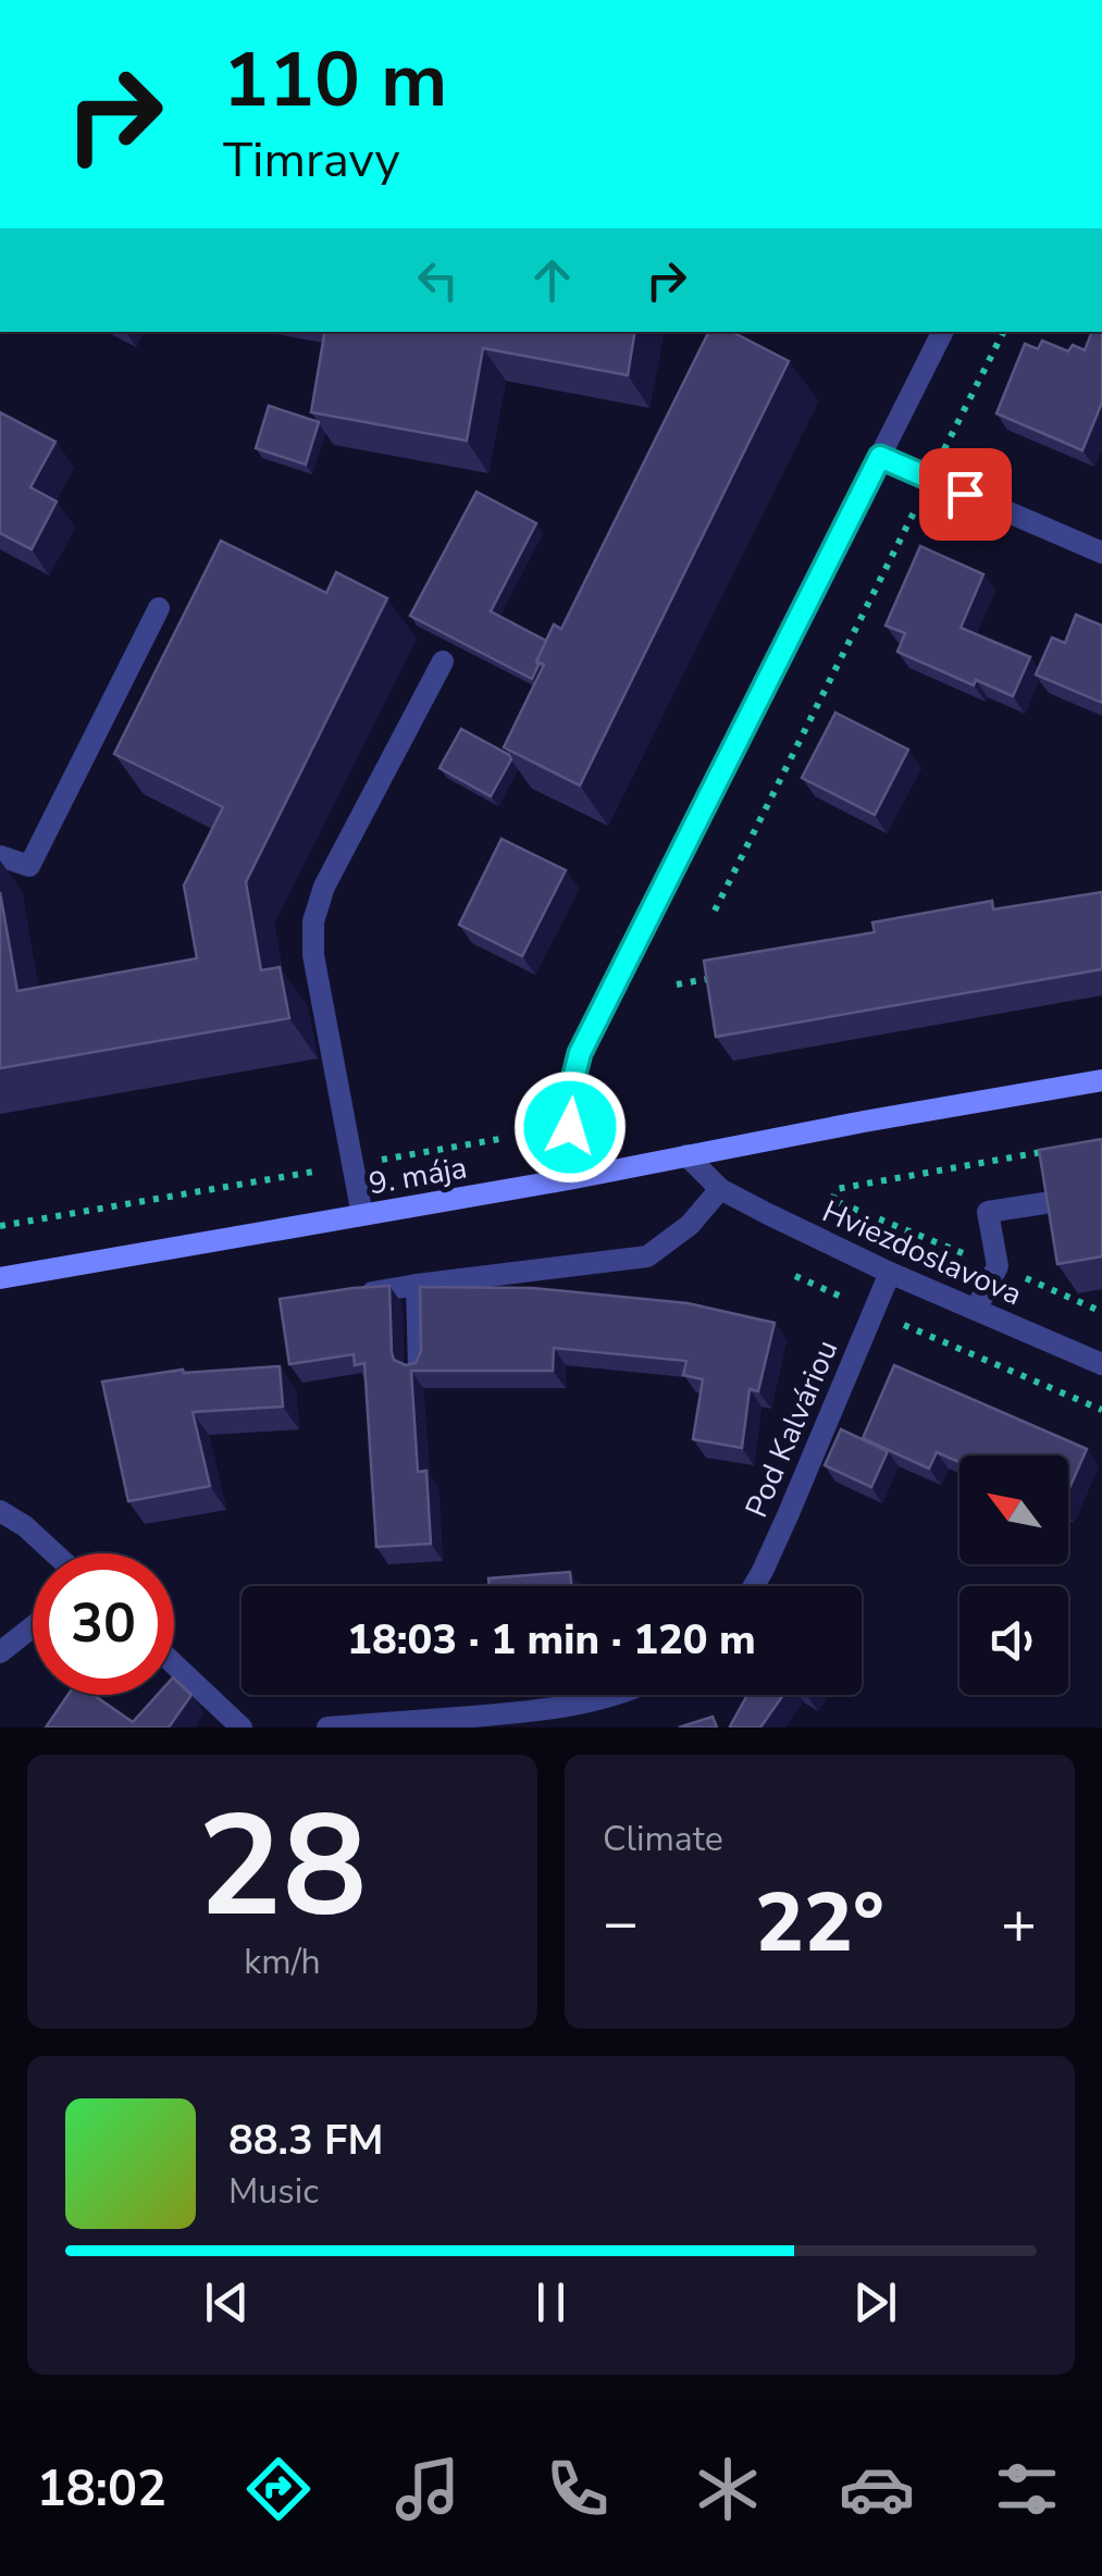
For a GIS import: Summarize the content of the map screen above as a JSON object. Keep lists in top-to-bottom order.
{
  "streets": {
    "main road": ["9. mája"],
    "street": ["Hviezdoslavova", "Pod Kalváriou"]
  },
  "crossings": [
    ["9. mája", "Hviezdoslavova"],
    ["Hviezdoslavova", "Pod Kalváriou"]
  ],
  "north": "top left",
  "page": {
    "turn": ["110 m", "Timravy"],
    "limit": "30",
    "trip": "18:03 · 1 min · 120 m",
    "tile": [
      ["28", "km/h"],
      "Climate"
    ],
    "heat": ["−", "22°", "+"],
    "song": ["88.3 FM", "Music"],
    "tabs": "18:02"
  }
}
